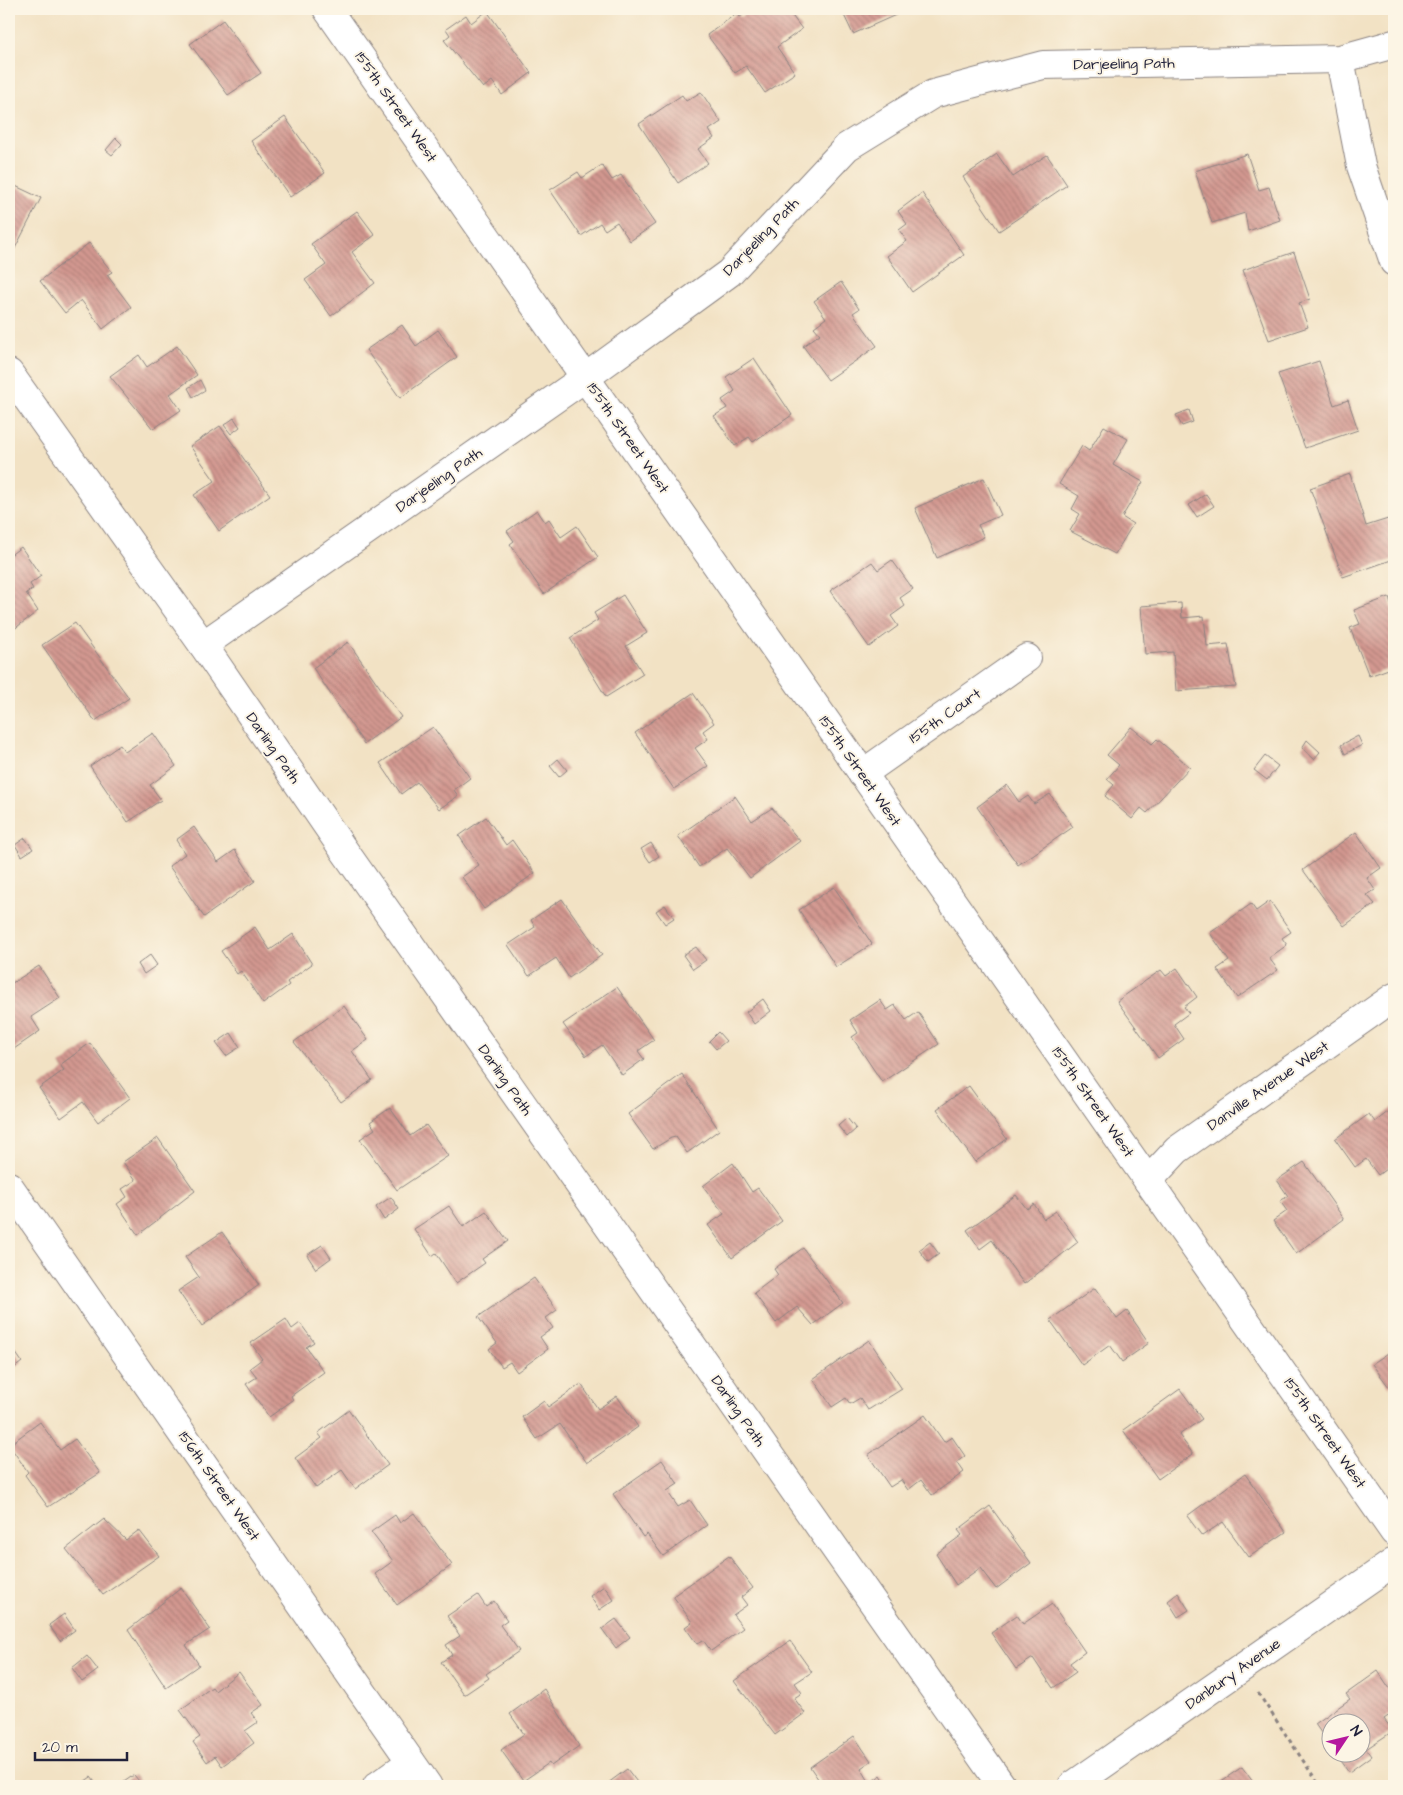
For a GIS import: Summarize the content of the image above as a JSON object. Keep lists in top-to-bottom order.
{
  "streets": {
    "street": [
      "Darjeeling Path",
      "155th Street West",
      "155th Court",
      "Darling Path",
      "Danville Avenue West",
      "156th Street West",
      "Danbury Avenue"
    ]
  },
  "crossings": [
    ["Darjeeling Path", "155th Street West"],
    ["Darjeeling Path", "Darling Path"],
    ["155th Street West", "155th Court"],
    ["155th Street West", "Danville Avenue West"]
  ],
  "scale_bar": "20 m",
  "north": "top right"
}
